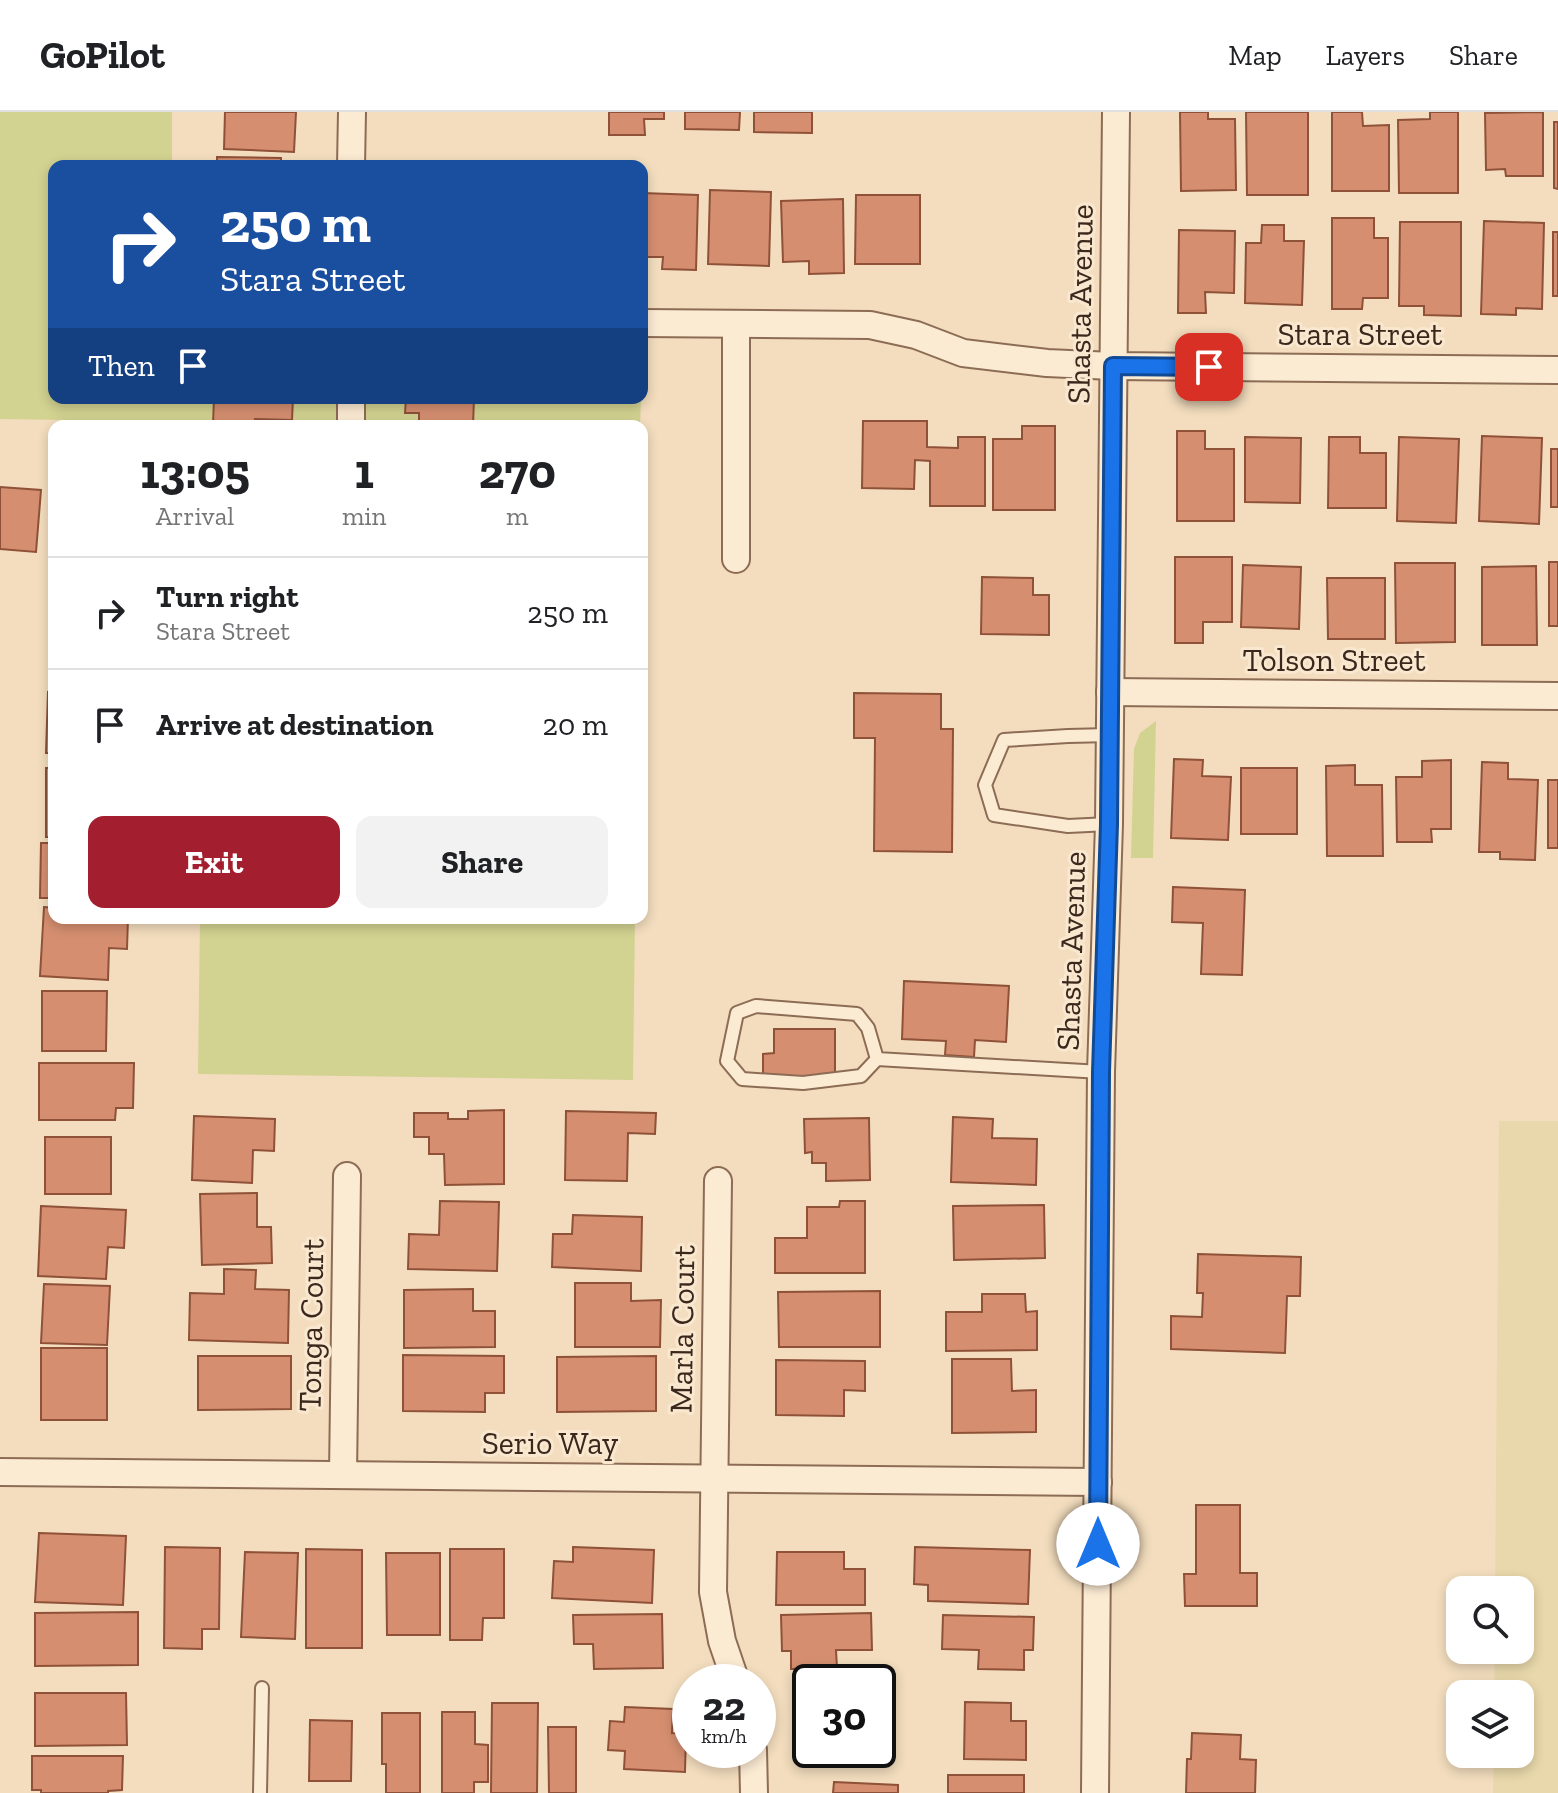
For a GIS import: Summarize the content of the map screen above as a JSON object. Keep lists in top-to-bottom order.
{
  "streets": {
    "street": [
      "Shasta Avenue",
      "Stara Street",
      "Tolson Street",
      "Tonga Court",
      "Marla Court",
      "Serio Way"
    ]
  },
  "crossings": [
    ["Shasta Avenue", "Stara Street"],
    ["Shasta Avenue", "Tolson Street"],
    ["Shasta Avenue", "Serio Way"],
    ["Tonga Court", "Serio Way"],
    ["Marla Court", "Serio Way"]
  ],
  "page": {
    "header": "GoPilot",
    "nav": ["Map", "Layers", "Share"],
    "turn": ["250 m", "Stara Street"],
    "then": "Then",
    "eta": [
      "13:05",
      "Arrival",
      "1",
      "min",
      "270",
      "m"
    ],
    "list": [
      {
        "name": "Turn right",
        "note": "Stara Street",
        "value": "250 m"
      },
      {
        "name": "Arrive at destination",
        "value": "20 m"
      }
    ],
    "buttons": ["Exit", "Share"],
    "speed": "22 km/h",
    "limit": "30"
  }
}
